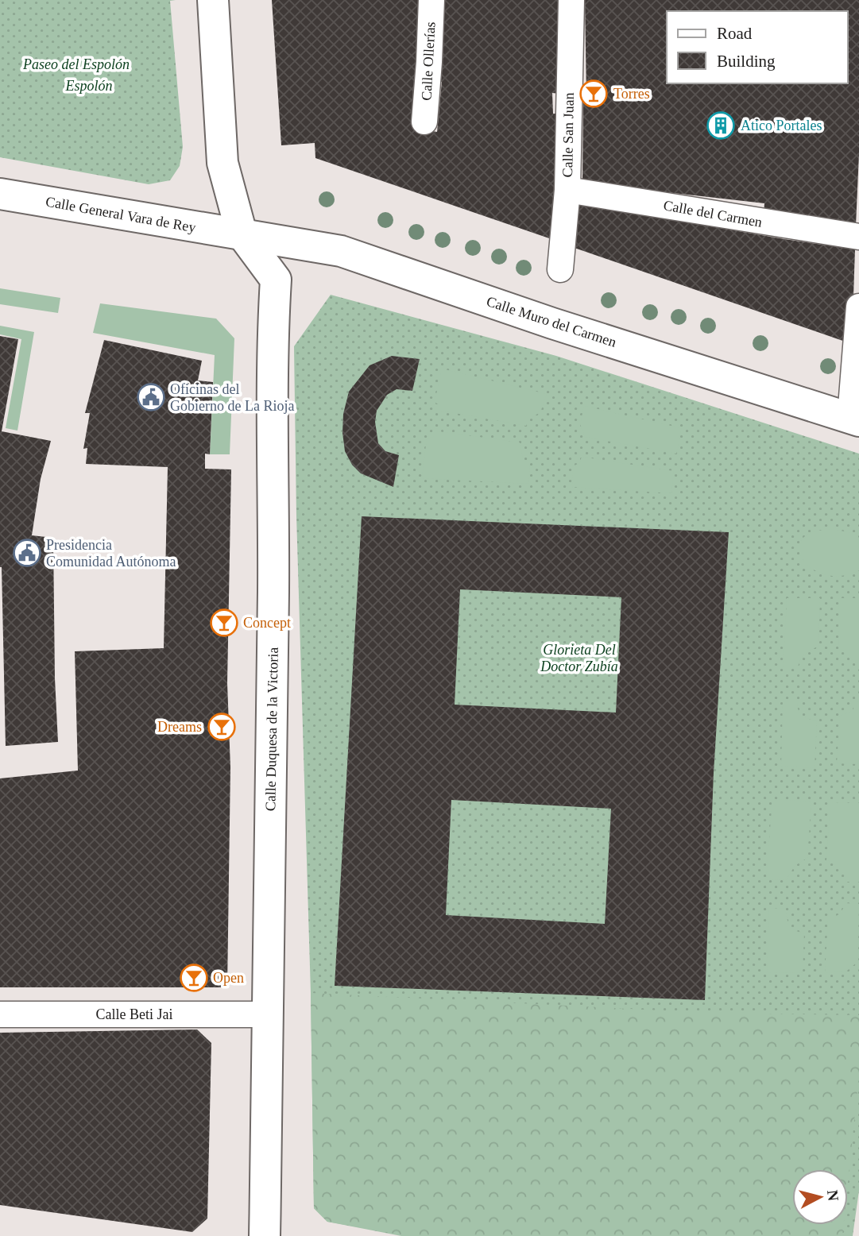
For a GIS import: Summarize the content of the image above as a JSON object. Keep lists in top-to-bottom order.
{
  "streets": {
    "street": [
      "Calle Ollerías",
      "Calle San Juan",
      "Calle del Carmen",
      "Calle General Vara de Rey",
      "Calle Muro del Carmen",
      "Calle Duquesa de la Victoria",
      "Calle Beti Jai"
    ]
  },
  "crossings": [
    ["Calle San Juan", "Calle del Carmen"],
    ["Calle General Vara de Rey", "Calle Muro del Carmen"],
    ["Calle General Vara de Rey", "Calle Duquesa de la Victoria"],
    ["Calle Muro del Carmen", "Calle Duquesa de la Victoria"],
    ["Calle Duquesa de la Victoria", "Calle Beti Jai"]
  ],
  "parks": ["Paseo del Espolón", "Espolón", "Glorieta Del Doctor Zubía"],
  "places": {
    "bar": [
      "Torres",
      "Concept",
      "Dreams",
      "Open"
    ],
    "building": ["Atico Portales"],
    "public building": ["Oficinas del Gobierno de La Rioja", "Presidencia Comunidad Autónoma"]
  },
  "legend": ["Road", "Building"],
  "north": "right"
}
